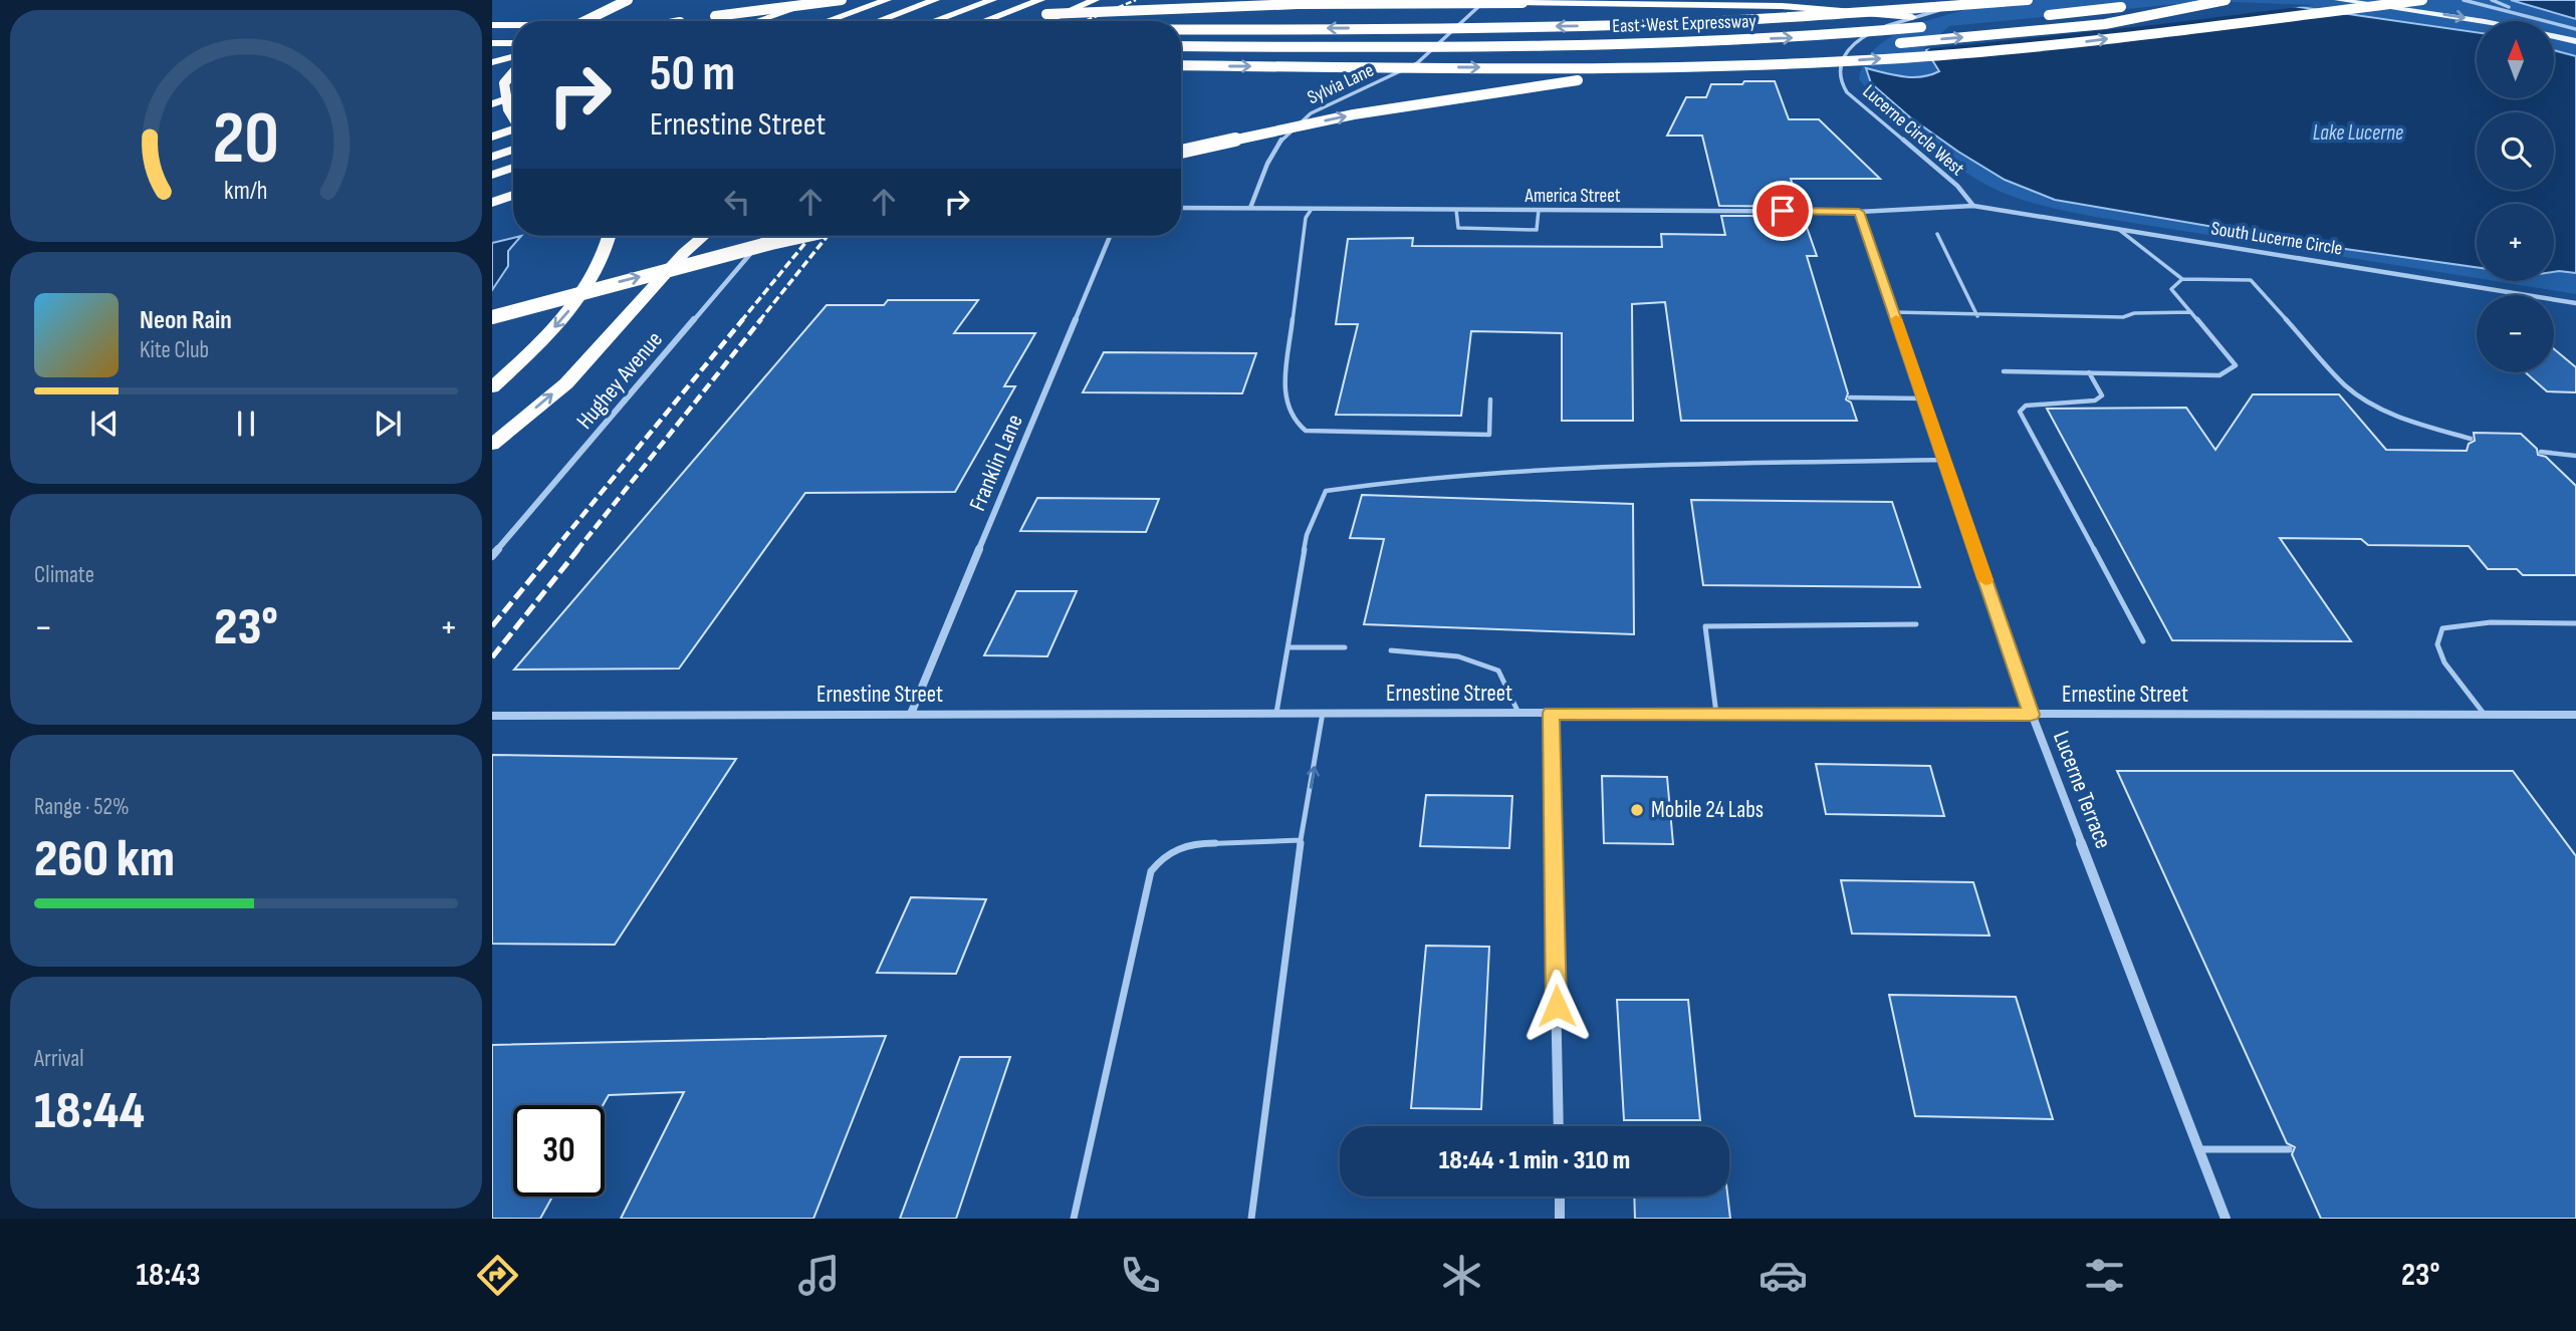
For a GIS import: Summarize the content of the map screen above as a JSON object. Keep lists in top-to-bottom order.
{
  "streets": {
    "highway": ["East-West Expressway"],
    "street": [
      "Sylvia Lane",
      "Lucerne Circle West",
      "America Street",
      "South Lucerne Circle",
      "Hughey Avenue",
      "Franklin Lane",
      "Ernestine Street",
      "Lucerne Terrace"
    ]
  },
  "crossings": [
    ["Sylvia Lane", "America Street"],
    ["Lucerne Circle West", "America Street"],
    ["Lucerne Circle West", "South Lucerne Circle"],
    ["America Street", "South Lucerne Circle"],
    ["America Street", "Lucerne Terrace"],
    ["Franklin Lane", "Ernestine Street"],
    ["Ernestine Street", "Lucerne Terrace"]
  ],
  "water": ["Lake Lucerne"],
  "places": ["Mobile 24 Labs"],
  "north": "top",
  "page": {
    "map_buttons": ["+", "−"],
    "turn": ["50 m", "Ernestine Street"],
    "song": ["Neon Rain", "Kite Club"],
    "tile": [
      "Climate",
      ["Range · 52%", "260 km"],
      ["Arrival", "18:44"]
    ],
    "heat": ["−", "23°", "+"],
    "limit": "30",
    "trip": "18:44 · 1 min · 310 m",
    "tabs": ["18:43", "23°"],
    "gauge": ["20", "km/h"]
  }
}
